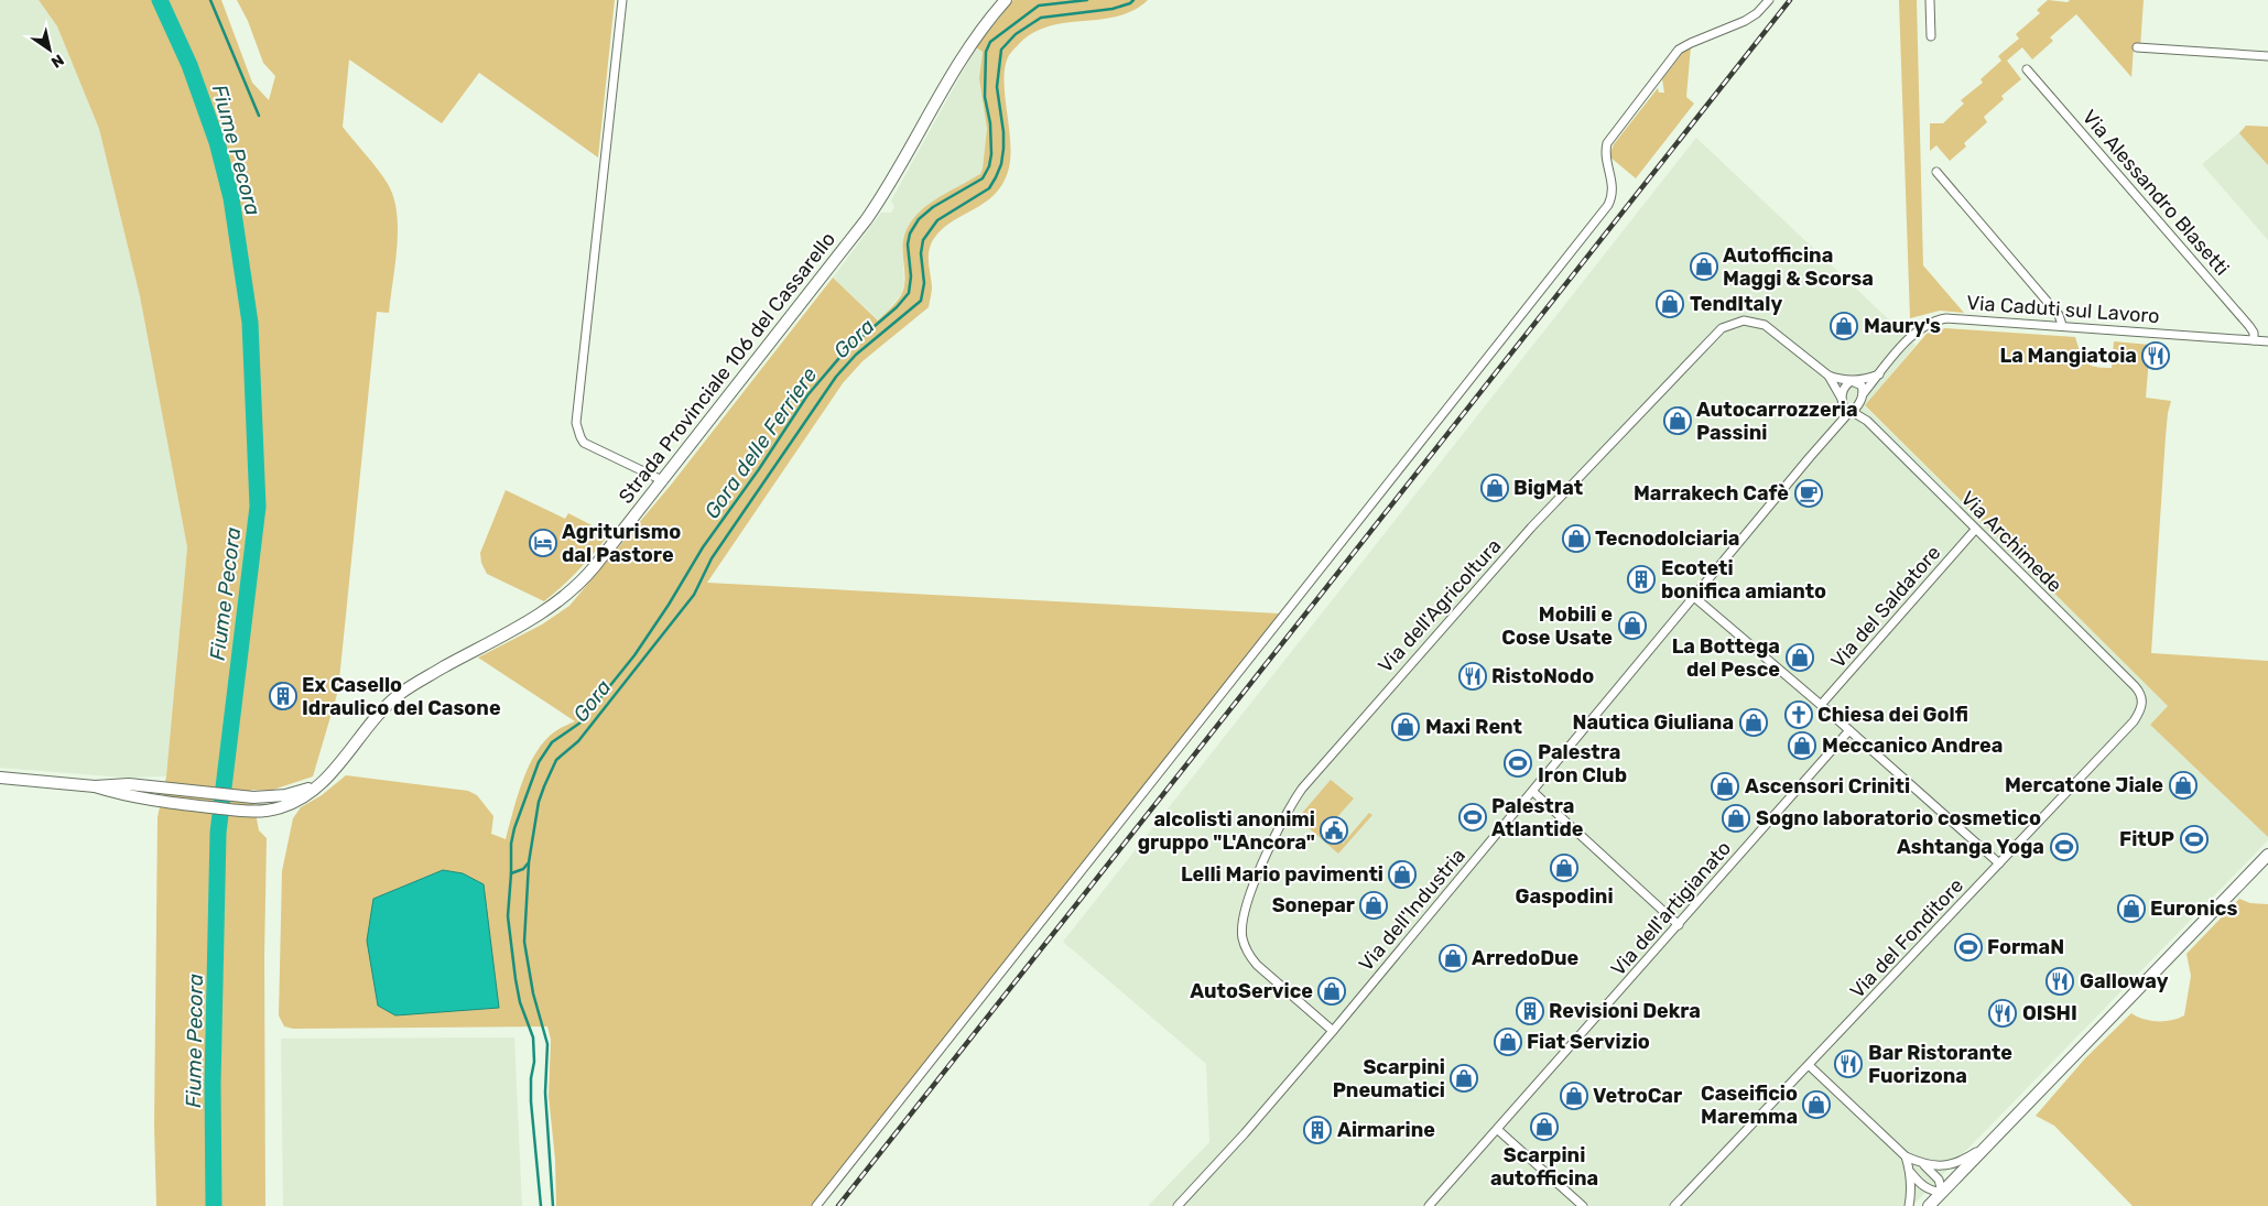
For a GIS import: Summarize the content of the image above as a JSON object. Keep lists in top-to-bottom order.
{
  "streets": {
    "street": [
      "Via Alessandro Blasetti",
      "Via Caduti sul Lavoro",
      "Strada Provinciale 106 del Cassarello",
      "Via Archimede",
      "Via dell'Agricoltura",
      "Via del Saldatore",
      "Via dell'artigianato",
      "Via dell'Industria",
      "Via del Fonditore"
    ]
  },
  "crossings": [
    ["Via Alessandro Blasetti", "Via Caduti sul Lavoro"],
    ["Via Caduti sul Lavoro", "Via Archimede"],
    ["Via Caduti sul Lavoro", "Via dell'Agricoltura"],
    ["Via Caduti sul Lavoro", "Via dell'Industria"],
    ["Via Archimede", "Via dell'Agricoltura"],
    ["Via Archimede", "Via del Saldatore"],
    ["Via Archimede", "Via dell'Industria"],
    ["Via Archimede", "Via del Fonditore"],
    ["Via dell'Agricoltura", "Via dell'Industria"]
  ],
  "water": ["Fiume Pecora", "Gora", "Gora delle Ferriere"],
  "places": {
    "shop": [
      "Autofficina Maggi & Scorsa",
      "TendItaly",
      "Maury's",
      "Autocarrozzeria Passini",
      "BigMat",
      "Tecnodolciaria",
      "Mobili e Cose Usate",
      "La Bottega del Pesce",
      "Nautica Giuliana",
      "Maxi Rent",
      "Meccanico Andrea",
      "Mercatone Jiale",
      "Ascensori Criniti",
      "Sogno laboratorio cosmetico",
      "Gaspodini",
      "Lelli Mario pavimenti",
      "Sonepar",
      "Euronics",
      "ArredoDue",
      "AutoService",
      "Fiat Servizio",
      "Scarpini Pneumatici",
      "VetroCar",
      "Caseificio Maremma",
      "Scarpini autofficina"
    ],
    "restaurant": [
      "La Mangiatoia",
      "RistoNodo",
      "Galloway",
      "OISHI",
      "Bar Ristorante Fuorizona"
    ],
    "cafe": ["Marrakech Cafè"],
    "hotel": ["Agriturismo dal Pastore"],
    "building": [
      "Ecoteti bonifica amianto",
      "Ex Casello Idraulico del Casone",
      "Revisioni Dekra",
      "Airmarine"
    ],
    "church": ["Chiesa dei Golfi"],
    "sports": [
      "Palestra Iron Club",
      "Palestra Atlantide",
      "FitUP",
      "Ashtanga Yoga",
      "FormaN"
    ],
    "public building": ["alcolisti anonimi gruppo \"L'Ancora\""]
  },
  "north": "bottom right"
}
